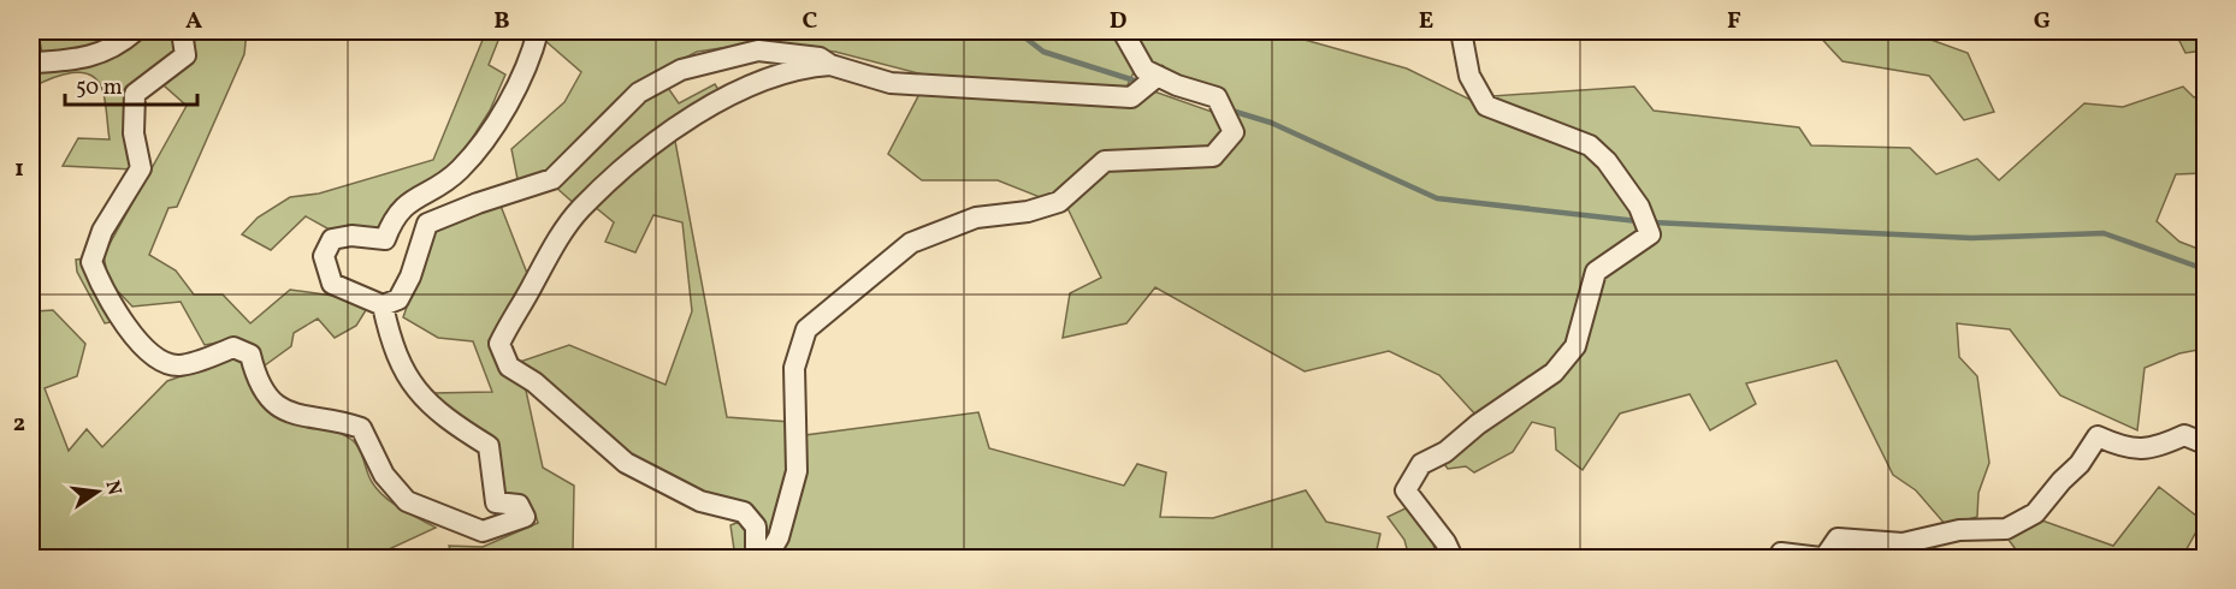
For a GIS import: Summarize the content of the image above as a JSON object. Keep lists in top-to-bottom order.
{
  "scale_bar": "50 m",
  "north": "right",
  "grid": {
    "columns": [
      "A",
      "B",
      "C",
      "D",
      "E",
      "F",
      "G"
    ],
    "rows": ["1", "2"]
  }
}
